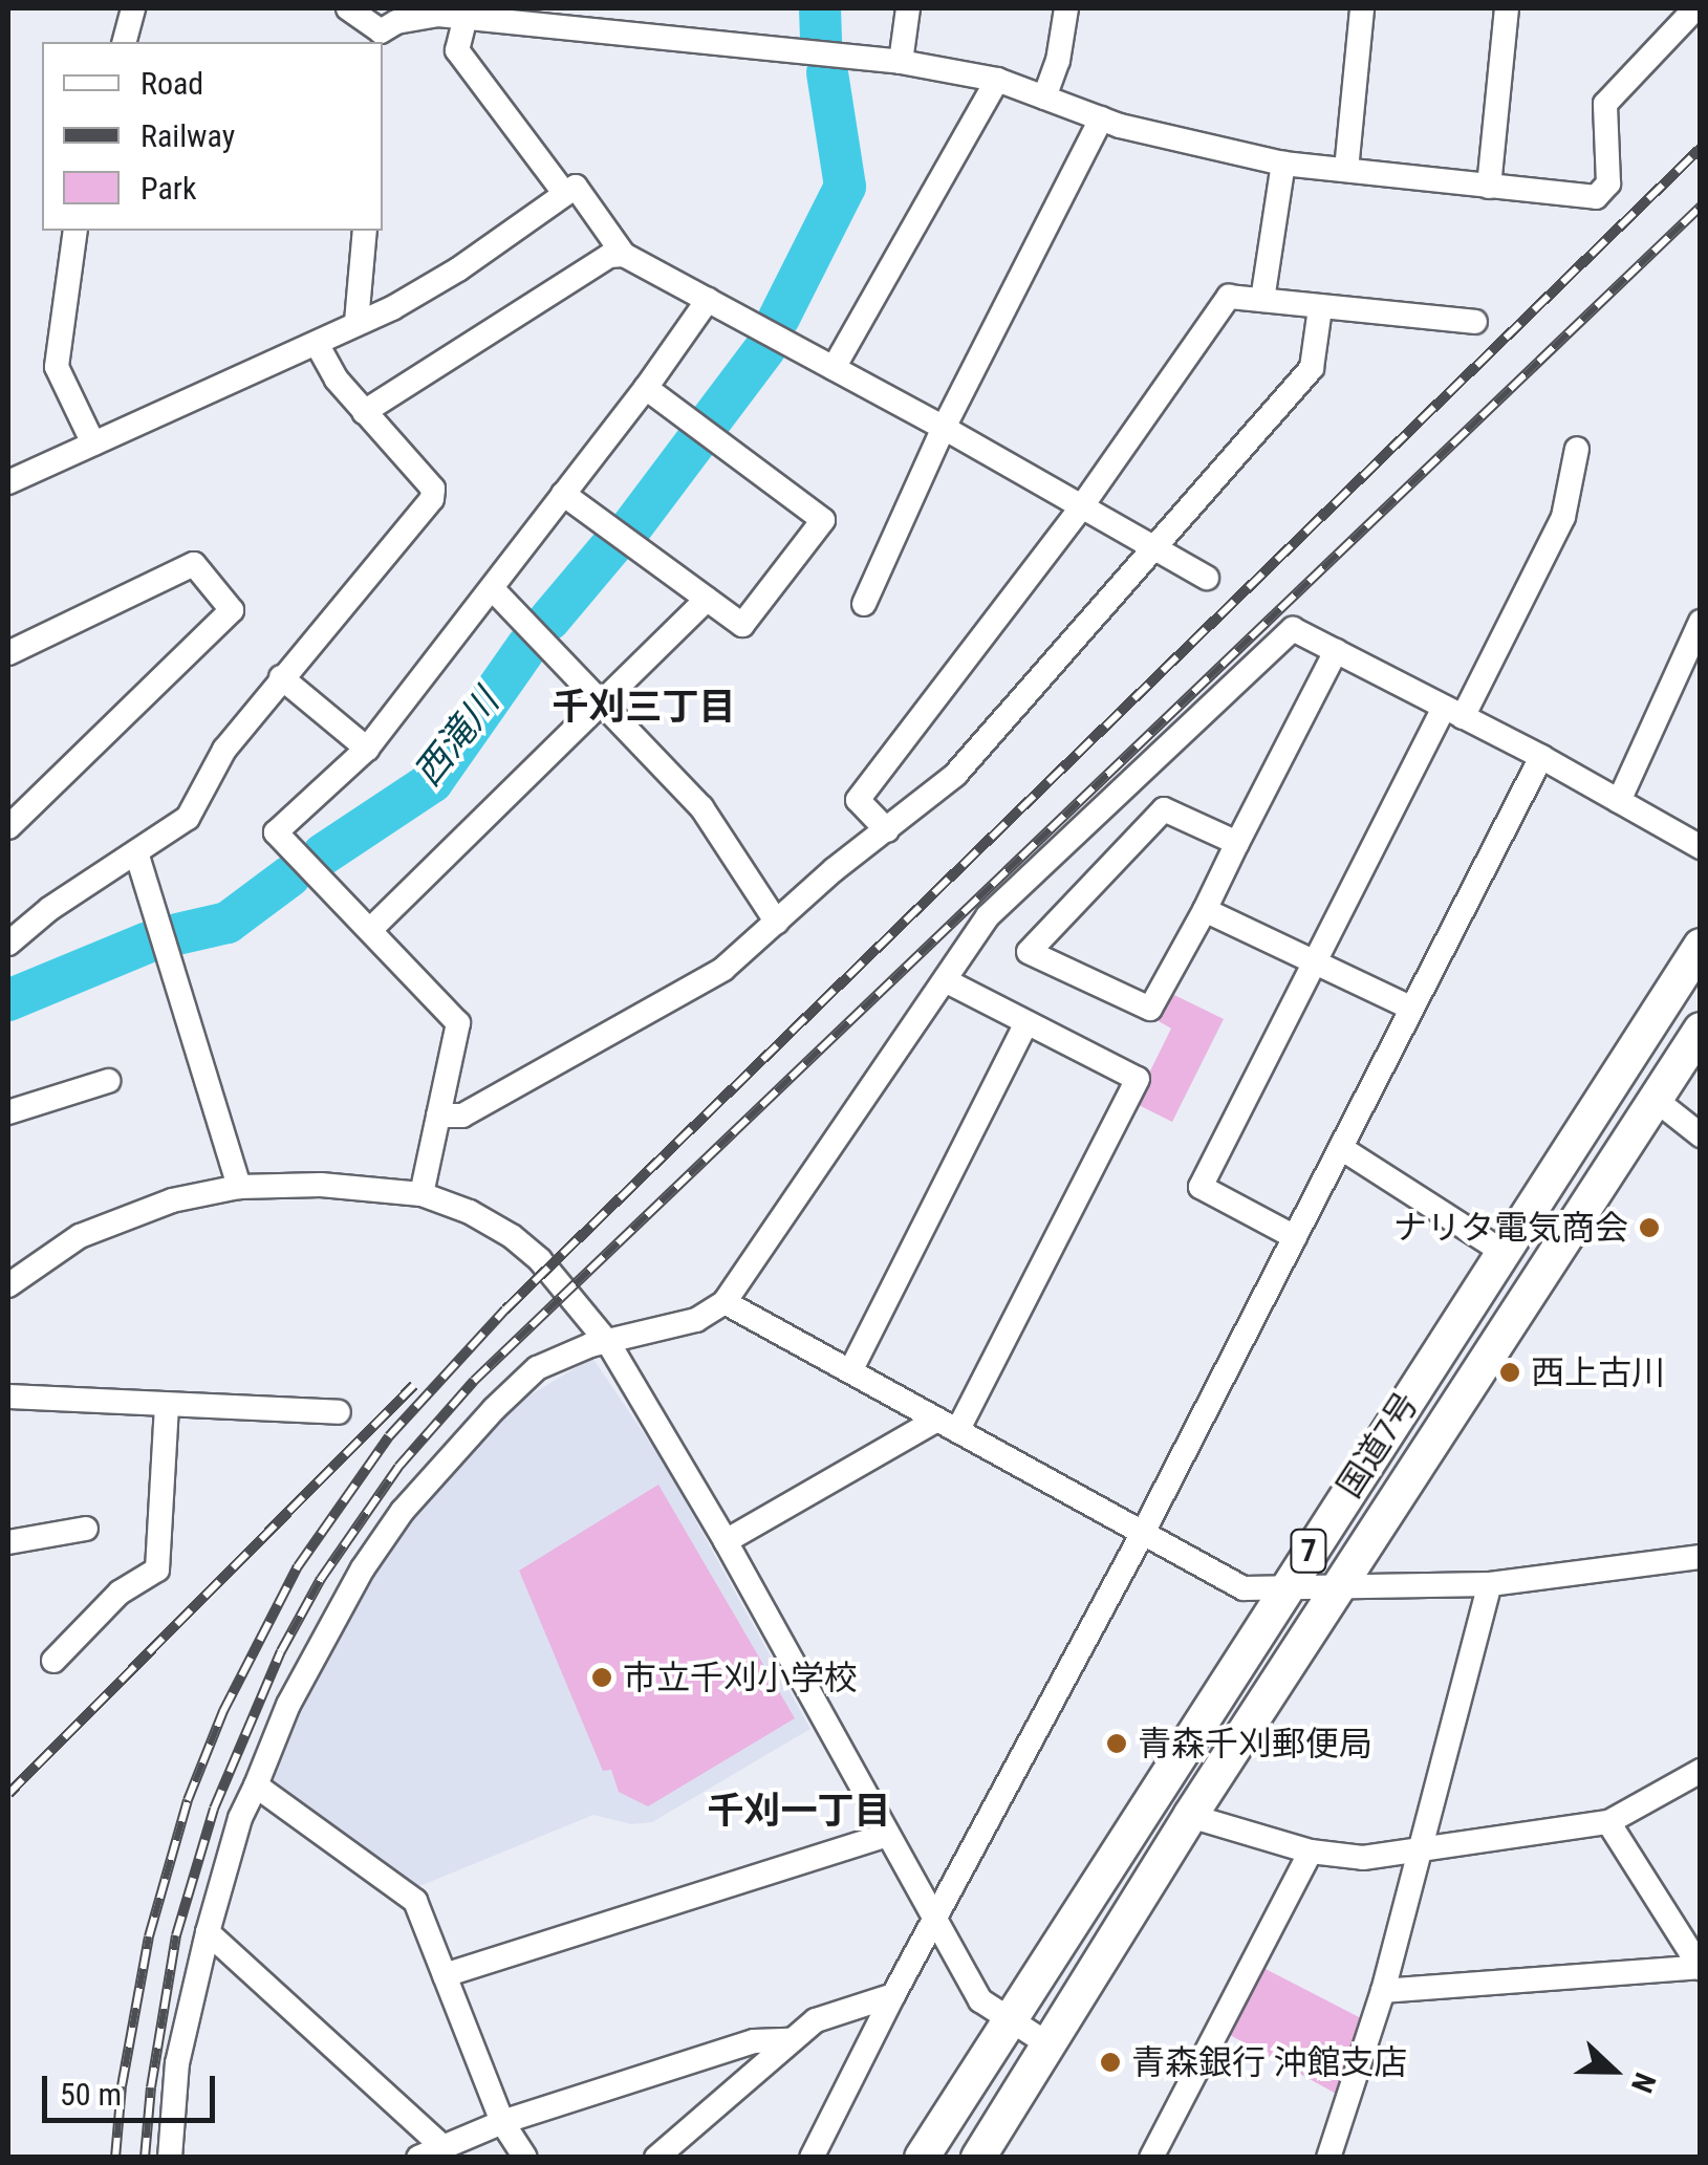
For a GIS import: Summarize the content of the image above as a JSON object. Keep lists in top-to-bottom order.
{
  "streets": {
    "highway": ["国道7号", "7"]
  },
  "districts": ["千刈三丁目", "千刈一丁目"],
  "water": ["西滝川"],
  "places": [
    "ナリタ電気商会",
    "西上古川",
    "市立千刈小学校",
    "青森千刈郵便局",
    "青森銀行 沖館支店"
  ],
  "legend": ["Road", "Railway", "Park"],
  "scale_bar": "50 m",
  "north": "right"
}
